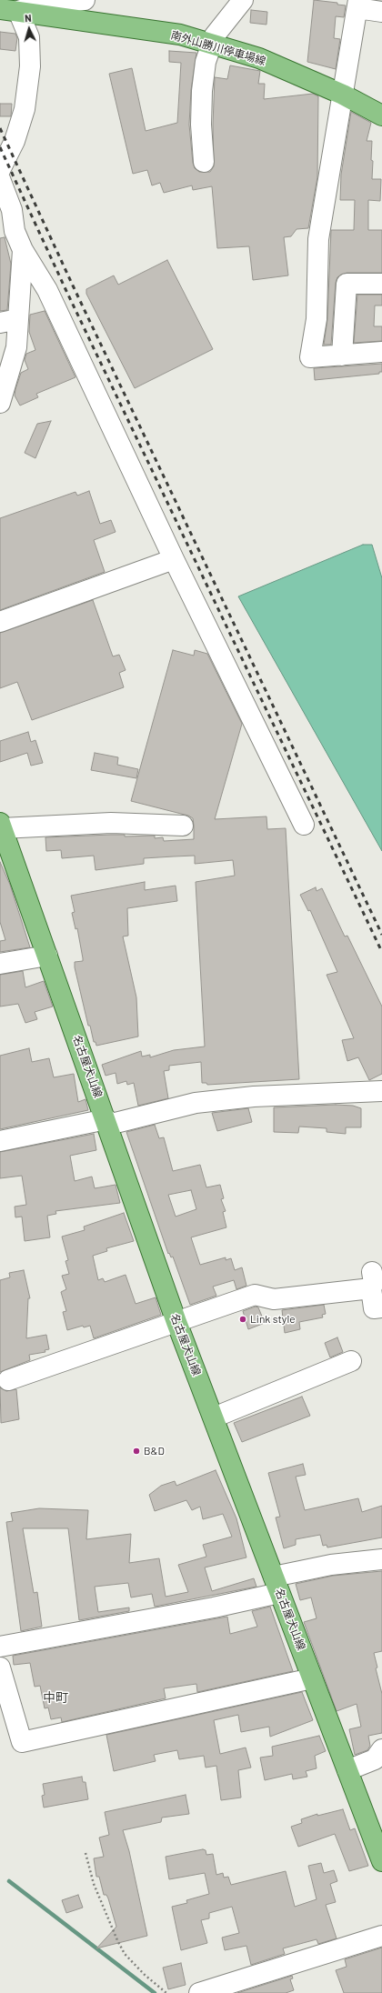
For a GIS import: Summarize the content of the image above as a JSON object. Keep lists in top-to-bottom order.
{
  "streets": {
    "main road": ["南外山勝川停車場線", "名古屋犬山線"]
  },
  "districts": ["中町"],
  "places": ["Link style", "B&D"],
  "north": "top"
}
